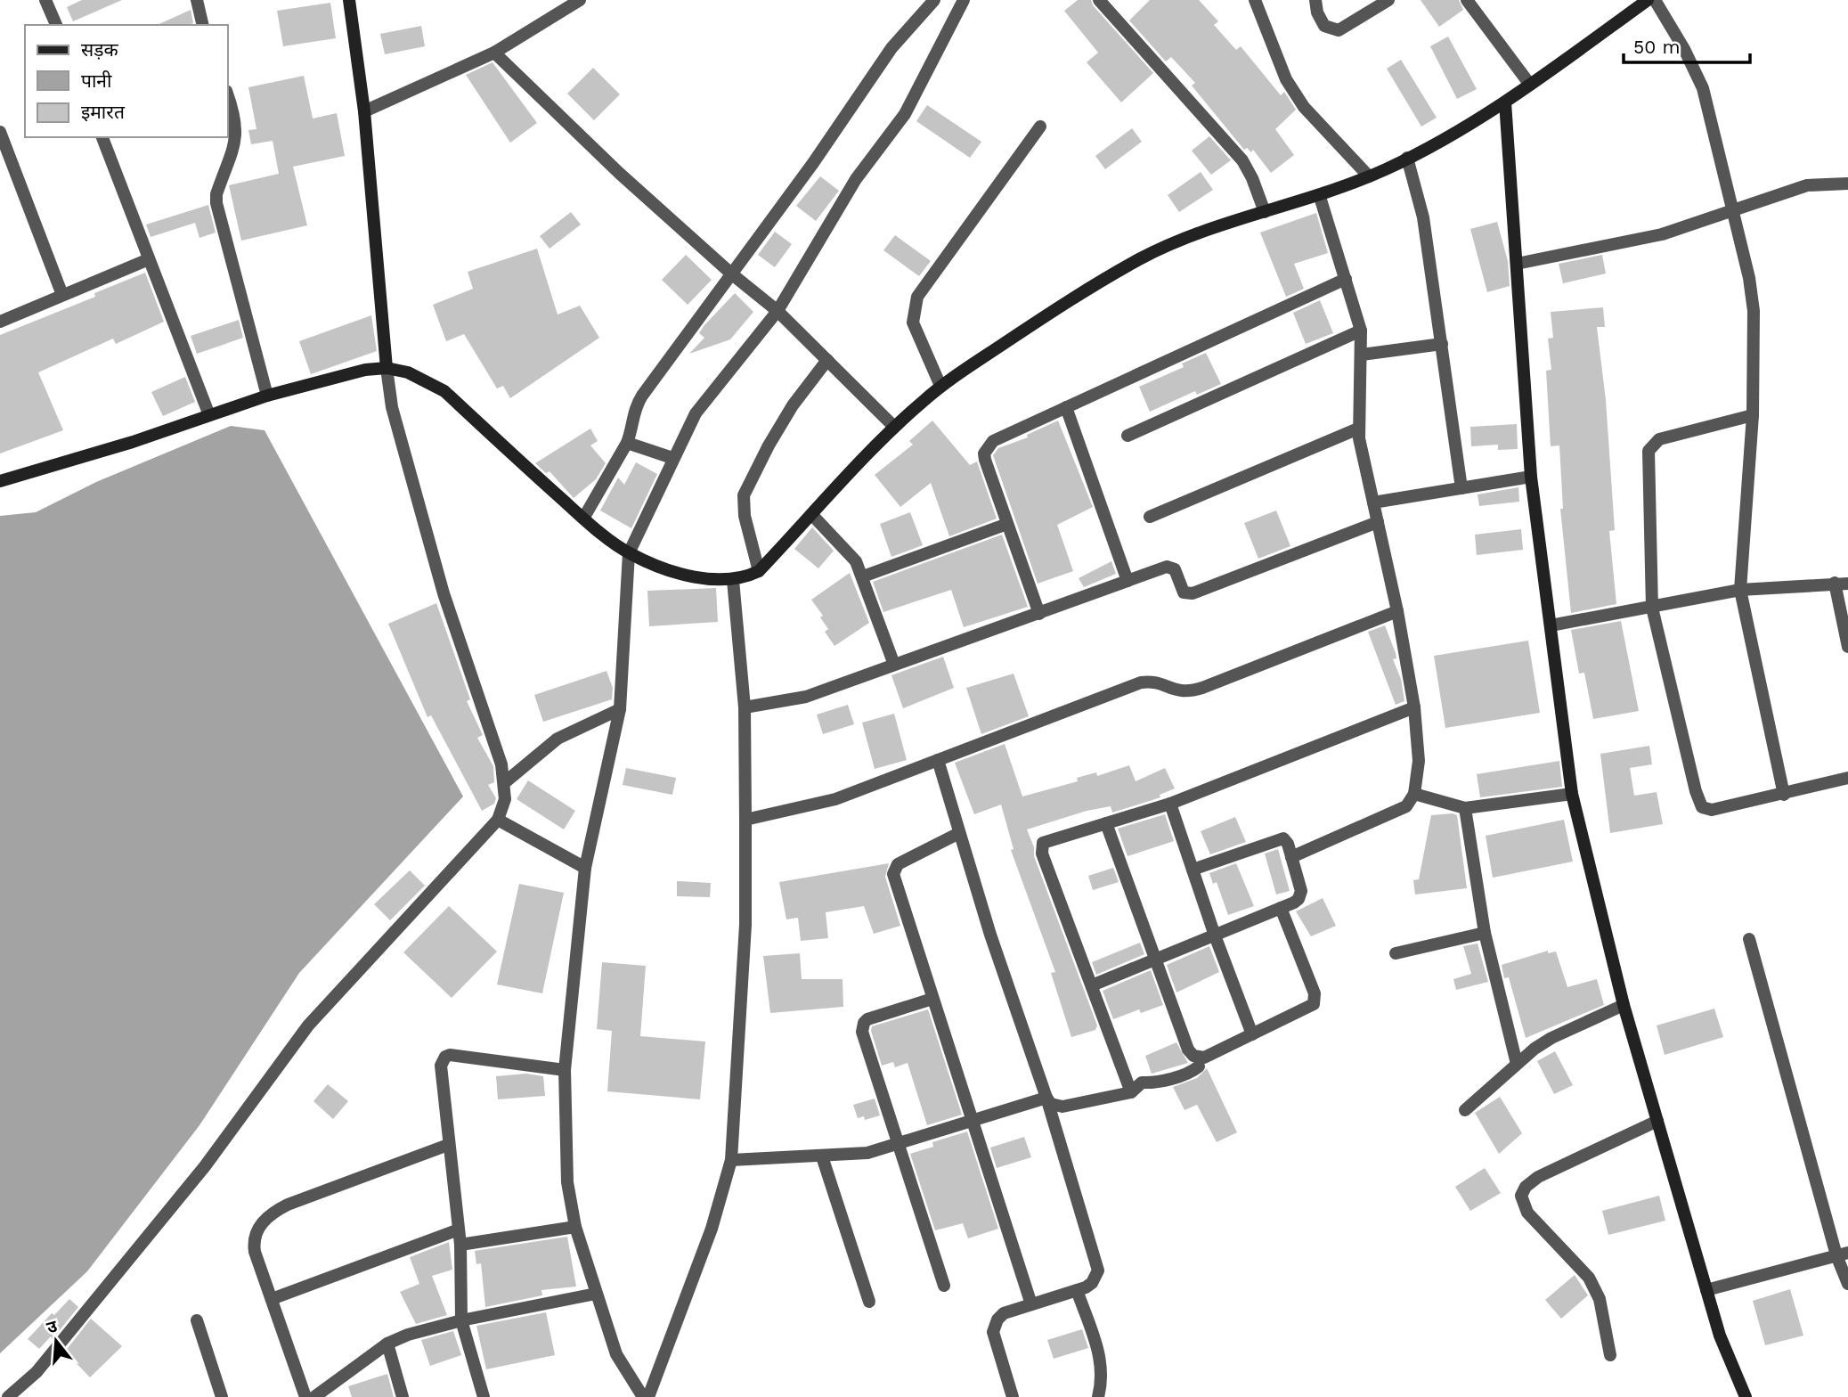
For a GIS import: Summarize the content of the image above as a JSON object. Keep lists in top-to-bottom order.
{
  "legend": ["सड़क", "पानी", "इमारत"],
  "scale_bar": "50 m",
  "north": "top"
}
